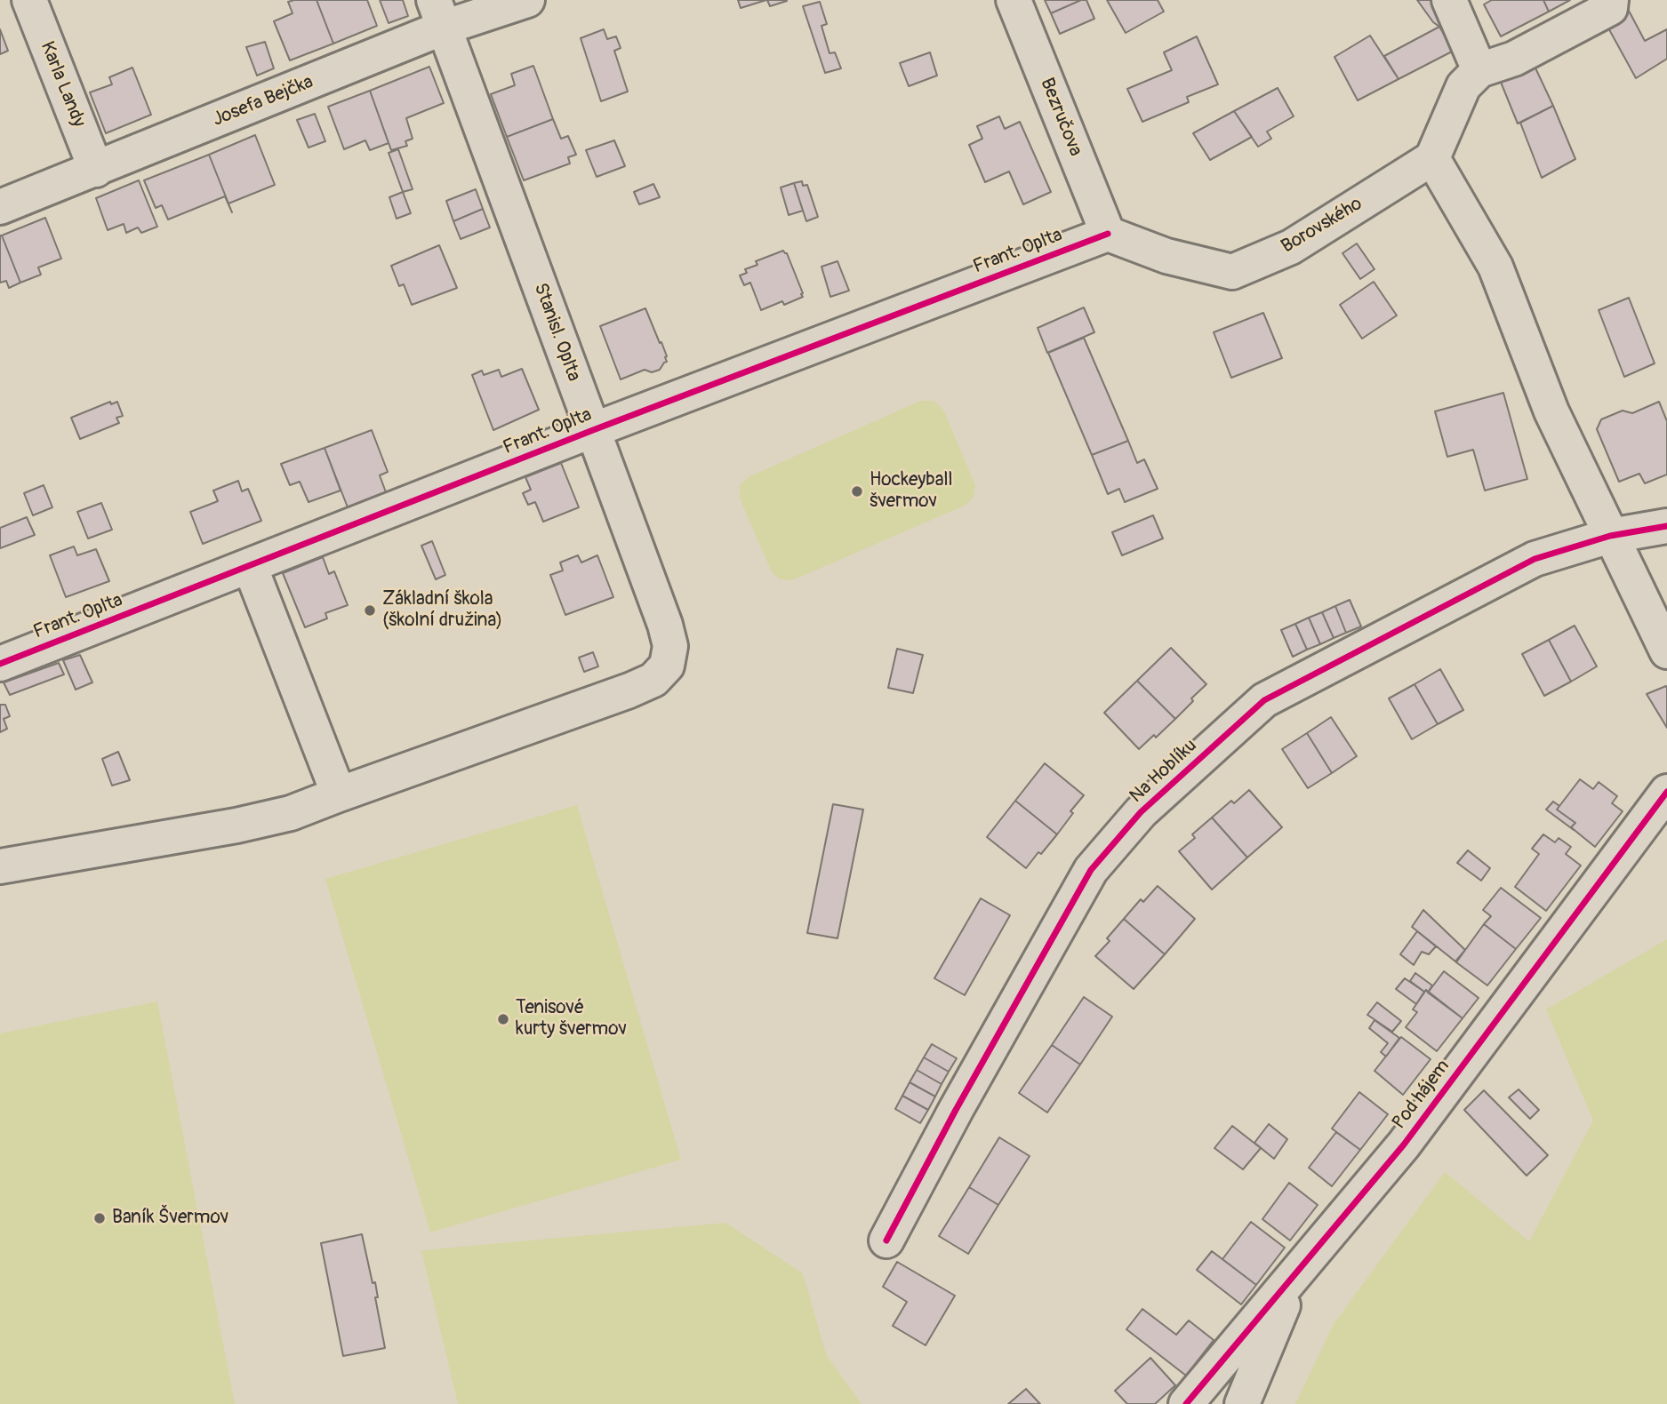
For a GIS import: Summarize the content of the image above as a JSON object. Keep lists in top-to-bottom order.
{
  "streets": {
    "street": [
      "Karla Landy",
      "Josefa Bejčka",
      "Bezručova",
      "Borovského",
      "Frant. Oplta",
      "Stanisl. Oplta",
      "Na Hoblíku",
      "Pod hájem"
    ]
  },
  "crossings": [
    ["Karla Landy", "Josefa Bejčka"],
    ["Josefa Bejčka", "Stanisl. Oplta"],
    ["Bezručova", "Borovského"],
    ["Bezručova", "Frant. Oplta"],
    ["Borovského", "Frant. Oplta"],
    ["Frant. Oplta", "Stanisl. Oplta"]
  ],
  "places": [
    "Hockeyball švermov",
    "Základní škola (školní družina)",
    "Tenisové kurty švermov",
    "Baník Švermov"
  ]
}
